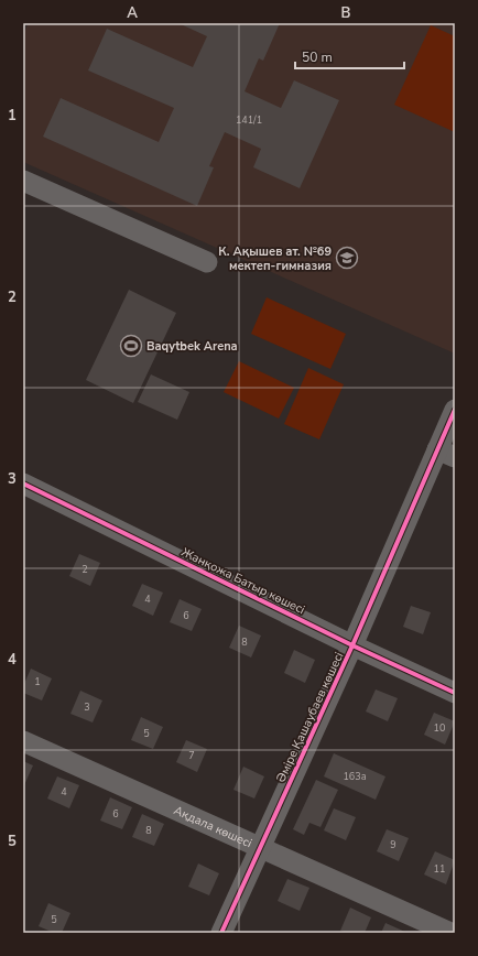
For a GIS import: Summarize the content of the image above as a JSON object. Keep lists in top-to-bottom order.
{
  "streets": {
    "street": ["Жанқожа Батыр көшесі", "Әміре Қашаубаев көшесі", "Ақдала көшесі"]
  },
  "crossings": [
    ["Жанқожа Батыр көшесі", "Әміре Қашаубаев көшесі"],
    ["Әміре Қашаубаев көшесі", "Ақдала көшесі"]
  ],
  "places": {
    "school or university": ["К. Ақышев ат. №69 мектеп-гимназия"],
    "sports": ["Baqytbek Arena"]
  },
  "house_numbers": [
    "141/1",
    "2",
    "4",
    "6",
    "8",
    "1",
    "3",
    "10",
    "5",
    "7",
    "163а",
    "4",
    "6",
    "8",
    "9",
    "11",
    "5"
  ],
  "scale_bar": "50 m",
  "grid": {
    "columns": ["A", "B"],
    "rows": [
      "1",
      "2",
      "3",
      "4",
      "5"
    ]
  }
}
